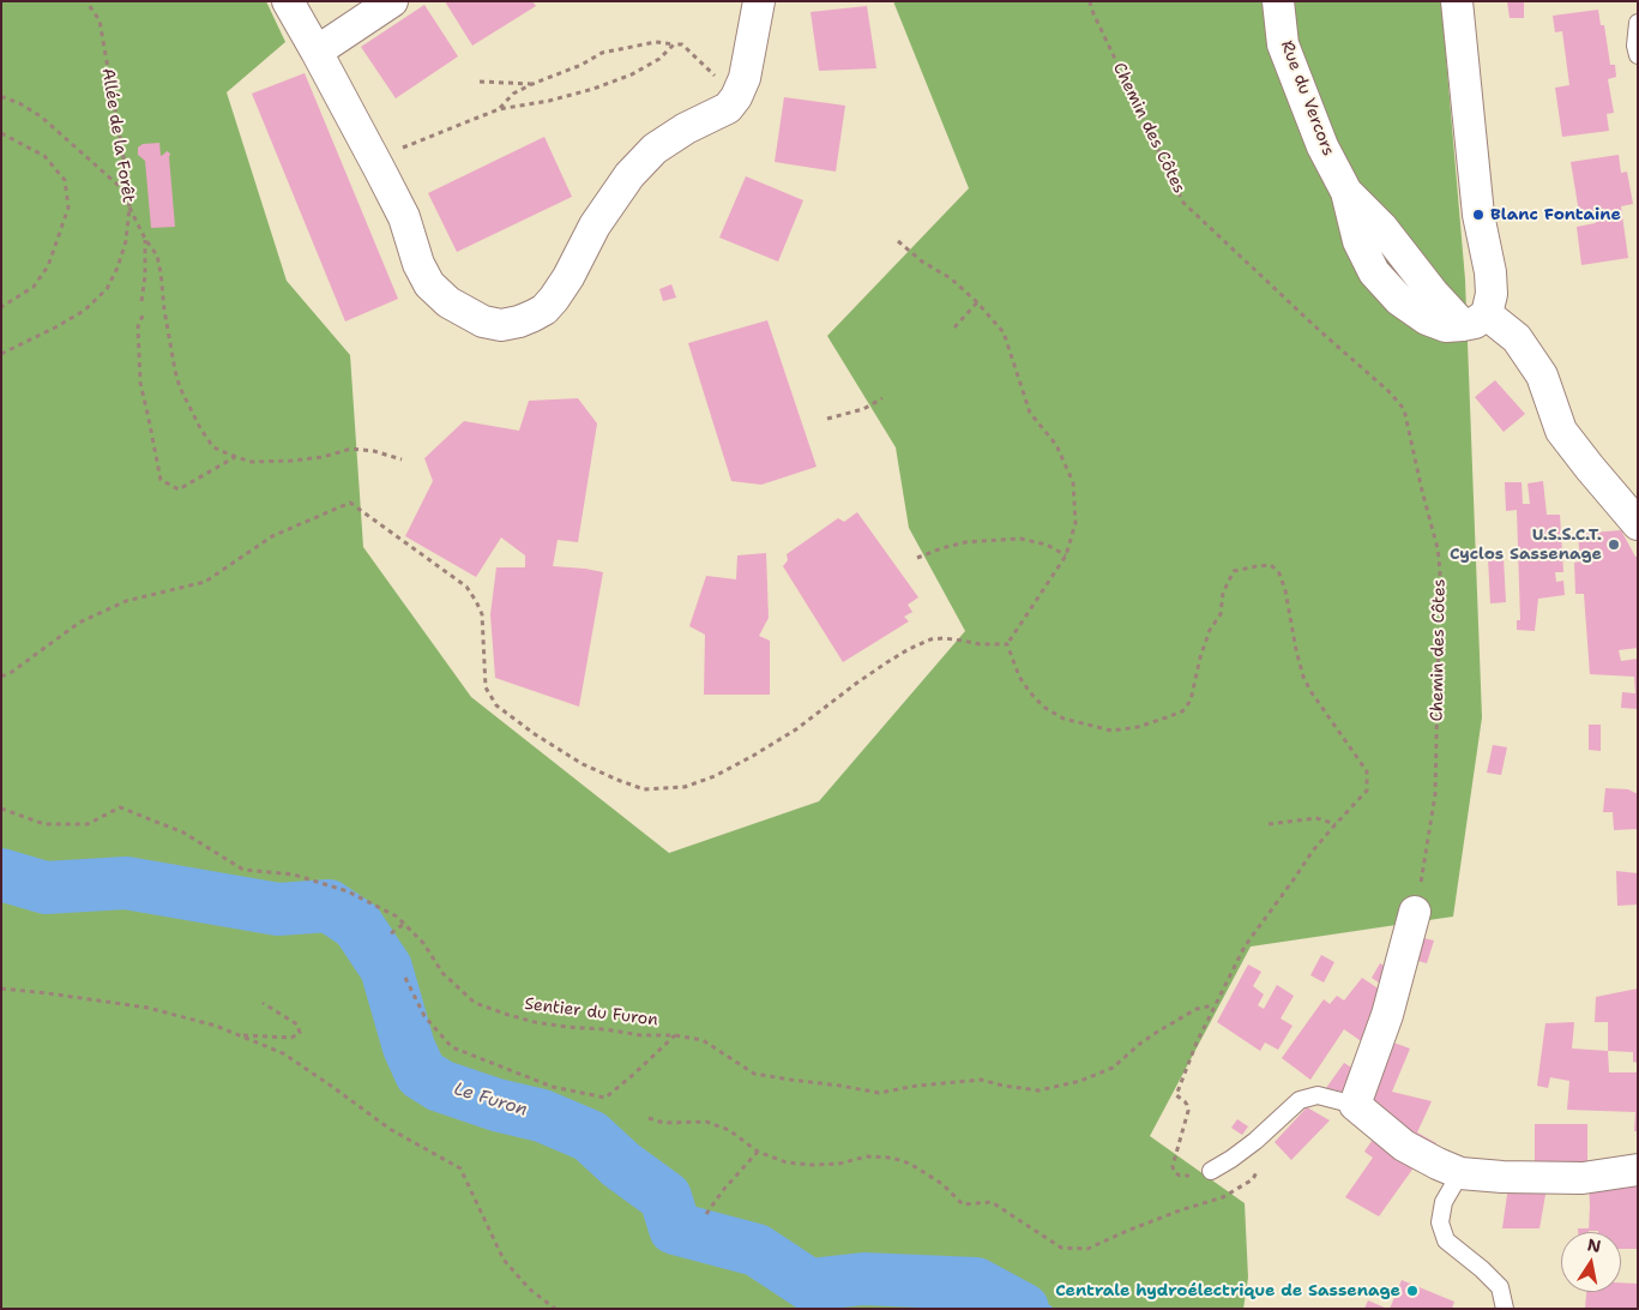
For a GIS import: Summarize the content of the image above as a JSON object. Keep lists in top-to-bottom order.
{
  "streets": {
    "street": ["Rue du Vercors"],
    "path": ["Chemin des Côtes", "Allée de la Forêt", "Sentier du Furon"]
  },
  "water": ["Le Furon"],
  "places": ["Blanc Fontaine", "U.S.S.C.T. Cyclos Sassenage", "Centrale hydroélectrique de Sassenage"],
  "north": "top"
}
